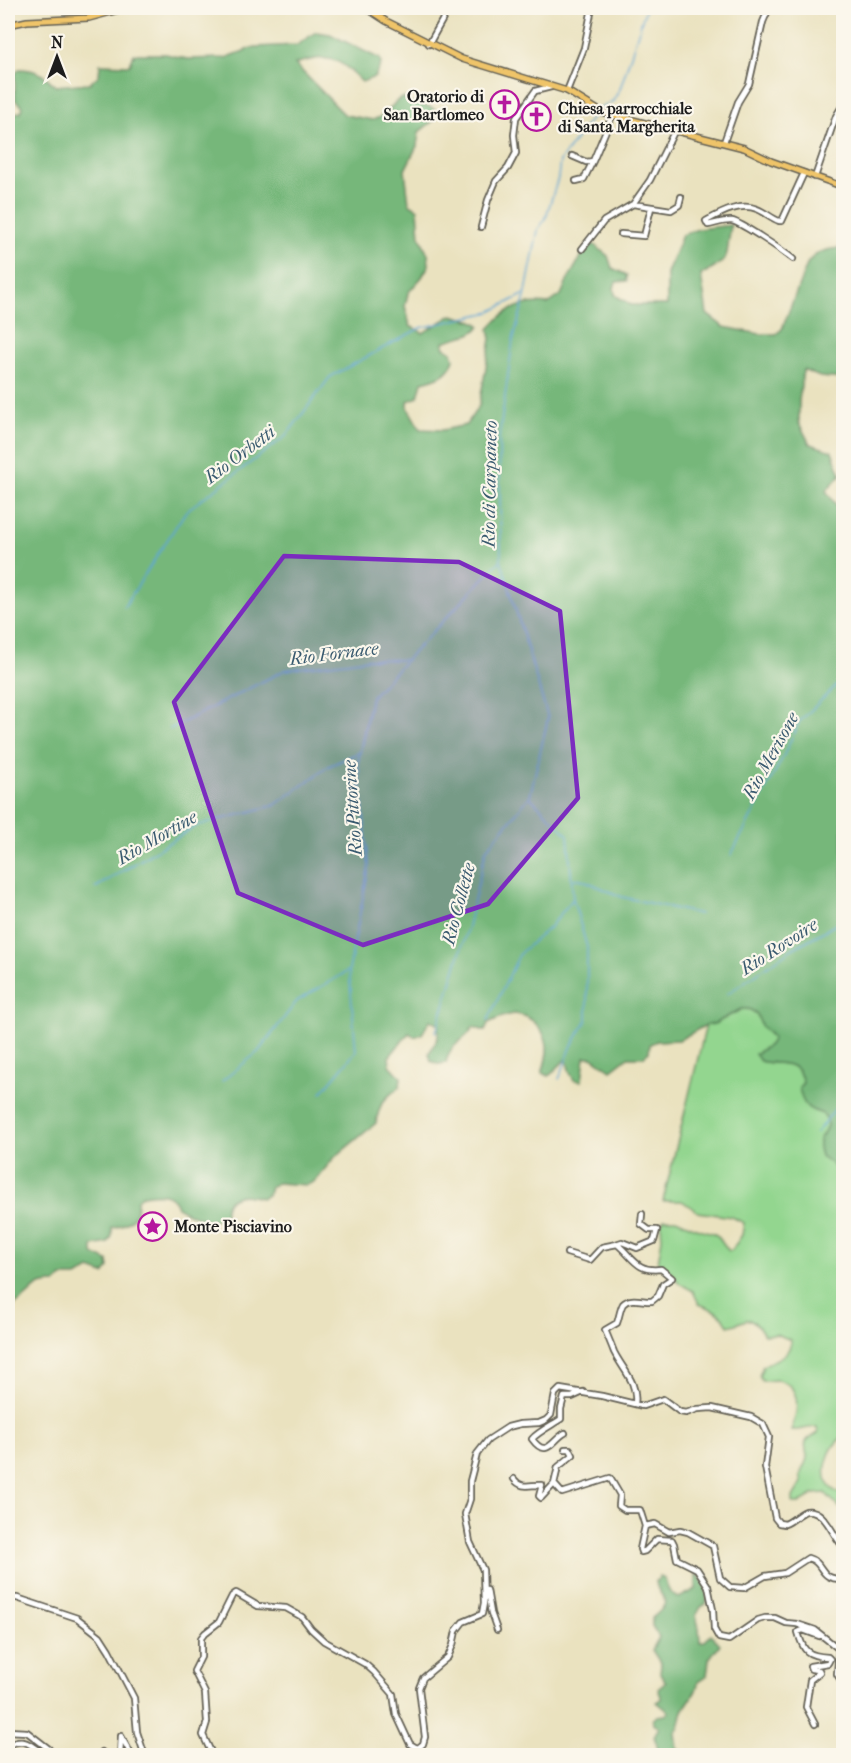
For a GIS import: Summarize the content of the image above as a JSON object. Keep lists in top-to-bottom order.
{
  "water": [
    "Rio Orbetti",
    "Rio di Carpaneto",
    "Rio Fornace",
    "Rio Merisone",
    "Rio Pittorine",
    "Rio Mortine",
    "Rio Collette",
    "Rio Rovoire"
  ],
  "places": {
    "church": ["Oratorio di San Bartlomeo", "Chiesa parrocchiale di Santa Margherita"],
    "place": ["Monte Pisciavino"]
  },
  "north": "top"
}
